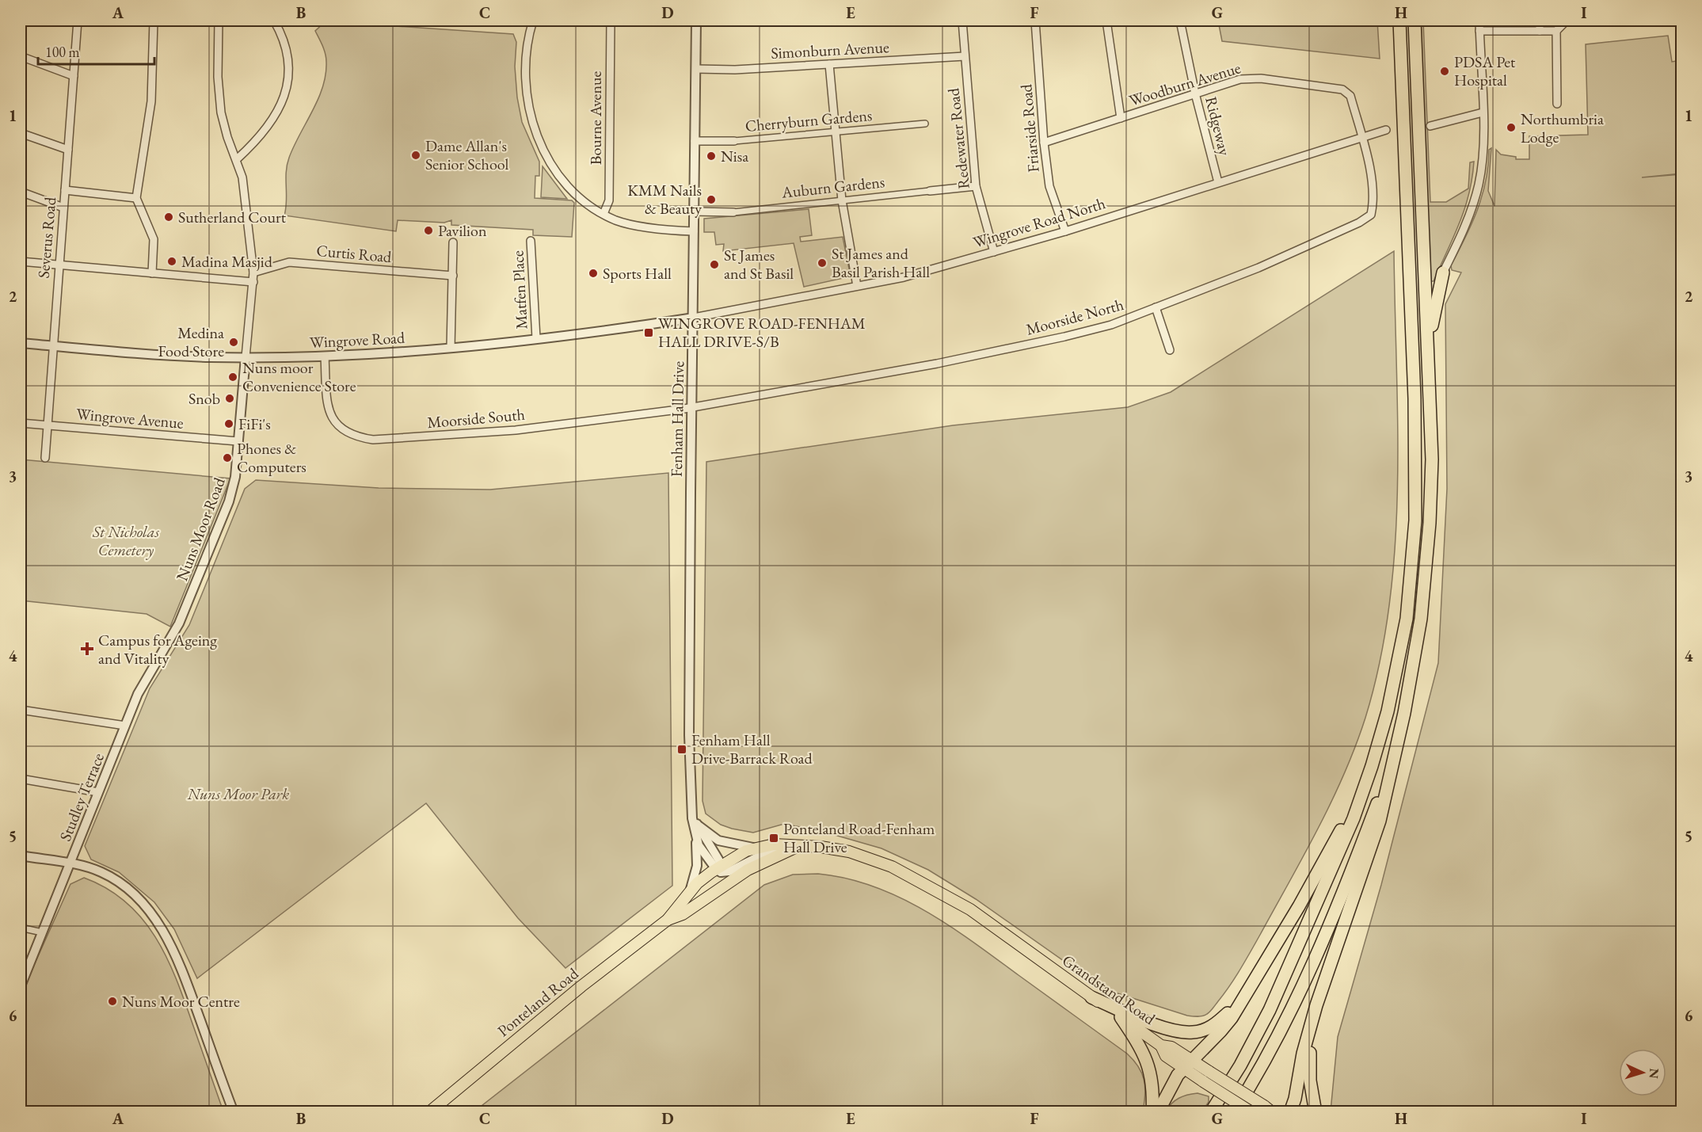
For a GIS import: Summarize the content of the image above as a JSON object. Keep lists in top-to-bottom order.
{
  "streets": {
    "main road": ["Grandstand Road", "Ponteland Road"],
    "street": [
      "Simonburn Avenue",
      "Woodburn Avenue",
      "Bourne Avenue",
      "Cherryburn Gardens",
      "Ridgeway",
      "Friarside Road",
      "Redewater Road",
      "Auburn Gardens",
      "Wingrove Road North",
      "Severus Road",
      "Curtis Road",
      "Matfen Place",
      "Moorside North",
      "Wingrove Road",
      "Wingrove Avenue",
      "Moorside South",
      "Fenham Hall Drive",
      "Nuns Moor Road",
      "Studley Terrace"
    ]
  },
  "crossings": [
    ["Simonburn Avenue", "Redewater Road"],
    ["Simonburn Avenue", "Fenham Hall Drive"],
    ["Woodburn Avenue", "Ridgeway"],
    ["Woodburn Avenue", "Friarside Road"],
    ["Woodburn Avenue", "Wingrove Road North"],
    ["Woodburn Avenue", "Moorside North"],
    ["Cherryburn Gardens", "Fenham Hall Drive"],
    ["Ridgeway", "Wingrove Road North"],
    ["Friarside Road", "Wingrove Road North"],
    ["Redewater Road", "Auburn Gardens"],
    ["Redewater Road", "Wingrove Road North"],
    ["Auburn Gardens", "Fenham Hall Drive"],
    ["Wingrove Road North", "Moorside North"],
    ["Wingrove Road North", "Wingrove Road"],
    ["Wingrove Road North", "Fenham Hall Drive"],
    ["Severus Road", "Wingrove Road"],
    ["Severus Road", "Wingrove Avenue"],
    ["Curtis Road", "Nuns Moor Road"],
    ["Matfen Place", "Wingrove Road"],
    ["Moorside North", "Moorside South"],
    ["Moorside North", "Fenham Hall Drive"],
    ["Wingrove Road", "Moorside South"],
    ["Wingrove Road", "Fenham Hall Drive"],
    ["Wingrove Road", "Nuns Moor Road"],
    ["Wingrove Avenue", "Nuns Moor Road"],
    ["Moorside South", "Fenham Hall Drive"],
    ["Fenham Hall Drive", "Ponteland Road"],
    ["Nuns Moor Road", "Studley Terrace"],
    ["Grandstand Road", "Ponteland Road"]
  ],
  "parks": ["St Nicholas Cemetery", "Nuns Moor Park"],
  "places": {
    "other": [
      "PDSA Pet Hospital",
      "Northumbria Lodge",
      "Dame Allan's Senior School",
      "Nisa",
      "KMM Nails & Beauty",
      "Sutherland Court",
      "Pavilion",
      "Madina Masjid",
      "St James and Basil Parish Hall",
      "St James and St Basil",
      "Sports Hall",
      "Medina Food Store",
      "Nuns moor Convenience Store",
      "Snob",
      "FiFi's",
      "Phones & Computers",
      "Nuns Moor Centre"
    ],
    "transit": ["WINGROVE ROAD-FENHAM HALL DRIVE-S/B", "Fenham Hall Drive-Barrack Road", "Ponteland Road-Fenham Hall Drive"],
    "health": ["Campus for Ageing and Vitality"]
  },
  "scale_bar": "100 m",
  "north": "right",
  "grid": {
    "columns": [
      "A",
      "B",
      "C",
      "D",
      "E",
      "F",
      "G",
      "H",
      "I"
    ],
    "rows": [
      "1",
      "2",
      "3",
      "4",
      "5",
      "6"
    ]
  }
}
